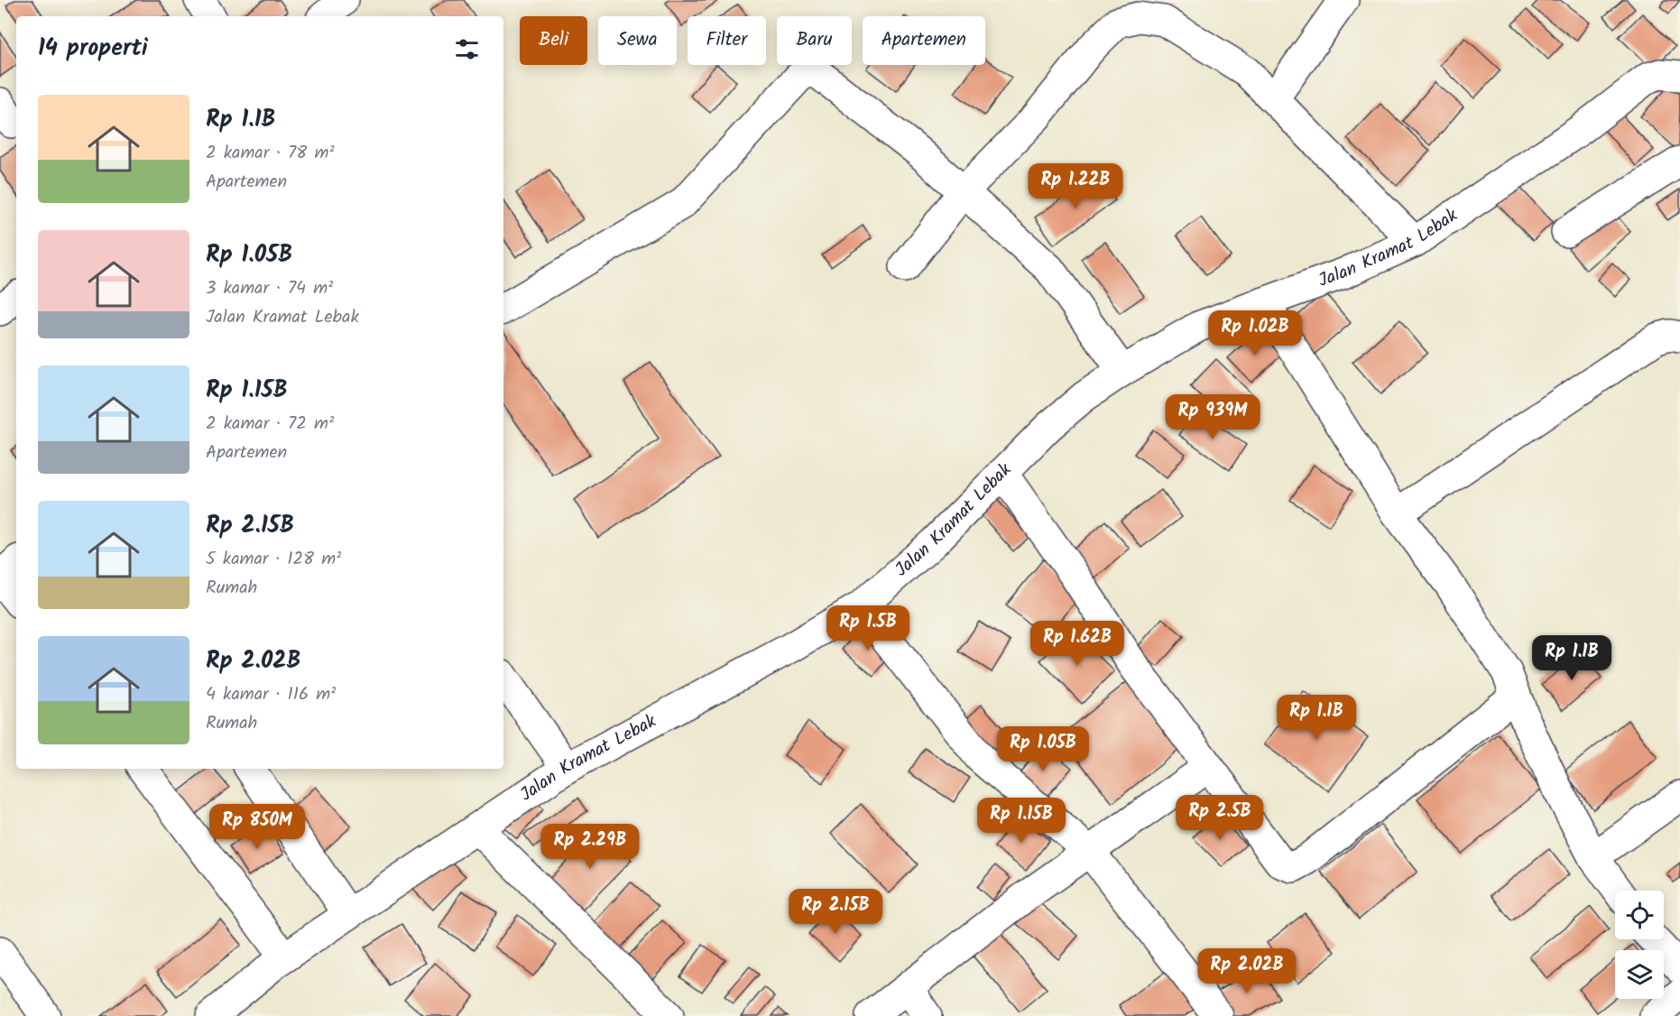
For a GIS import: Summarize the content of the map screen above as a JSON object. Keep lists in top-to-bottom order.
{
  "streets": {
    "street": ["Jalan Kramat Lebak"]
  },
  "page": {
    "chip": [
      "Beli",
      "Sewa",
      "Filter",
      "Baru",
      "Apartemen"
    ],
    "heading": "14 properti",
    "list": [
      {
        "name": "Rp 1.1B",
        "note": "2 kamar · 78 m² · Apartemen"
      },
      {
        "name": "Rp 1.05B",
        "note": "3 kamar · 74 m² · Jalan Kramat Lebak"
      },
      {
        "name": "Rp 1.15B",
        "note": "2 kamar · 72 m² · Apartemen"
      },
      {
        "name": "Rp 2.15B",
        "note": "5 kamar · 128 m² · Rumah"
      },
      {
        "name": "Rp 2.02B",
        "note": "4 kamar · 116 m² · Rumah"
      }
    ],
    "price": [
      "Rp 1.22B",
      "Rp 1.02B",
      "Rp 939M",
      "Rp 1.5B",
      "Rp 1.62B",
      "Rp 1.1B",
      "Rp 1.1B",
      "Rp 1.05B",
      "Rp 2.5B",
      "Rp 1.15B",
      "Rp 850M",
      "Rp 2.29B",
      "Rp 2.15B",
      "Rp 2.02B"
    ]
  }
}
